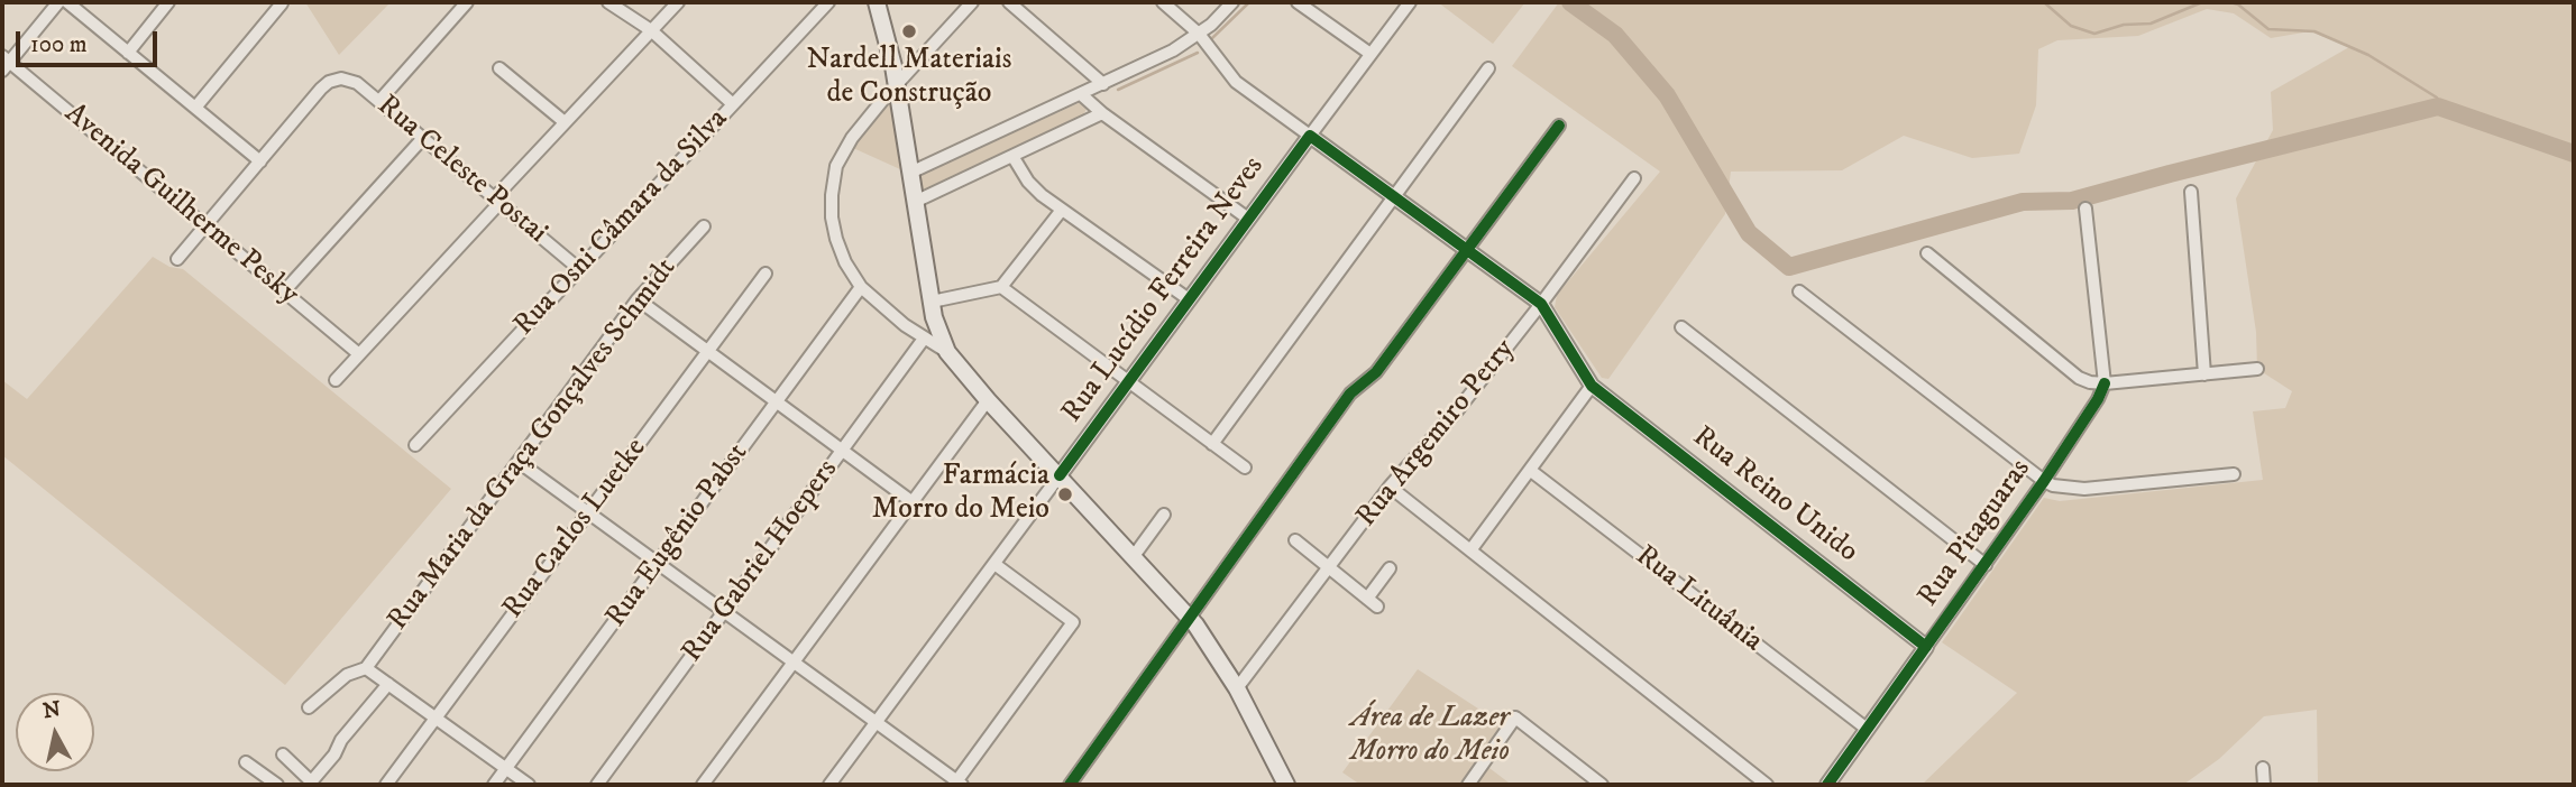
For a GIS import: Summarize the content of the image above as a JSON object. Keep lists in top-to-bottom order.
{
  "streets": {
    "street": [
      "Rua Celeste Postai",
      "Avenida Guilherme Pesky",
      "Rua Osni Câmara da Silva",
      "Rua Lucídio Ferreira Neves",
      "Rua Argemiro Petry",
      "Rua Maria da Graça Gonçalves Schmidt",
      "Rua Reino Unido",
      "Rua Carlos Luetke",
      "Rua Pitaguaras",
      "Rua Eugênio Pabst",
      "Rua Gabriel Hoepers",
      "Rua Lituânia"
    ]
  },
  "crossings": [
    ["Rua Celeste Postai", "Rua Osni Câmara da Silva"],
    ["Rua Reino Unido", "Rua Pitaguaras"],
    ["Rua Pitaguaras", "Rua Lituânia"]
  ],
  "parks": ["Área de Lazer Morro do Meio"],
  "places": ["Nardell Materiais de Construção", "Farmácia Morro do Meio"],
  "scale_bar": "100 m",
  "north": "top"
}
